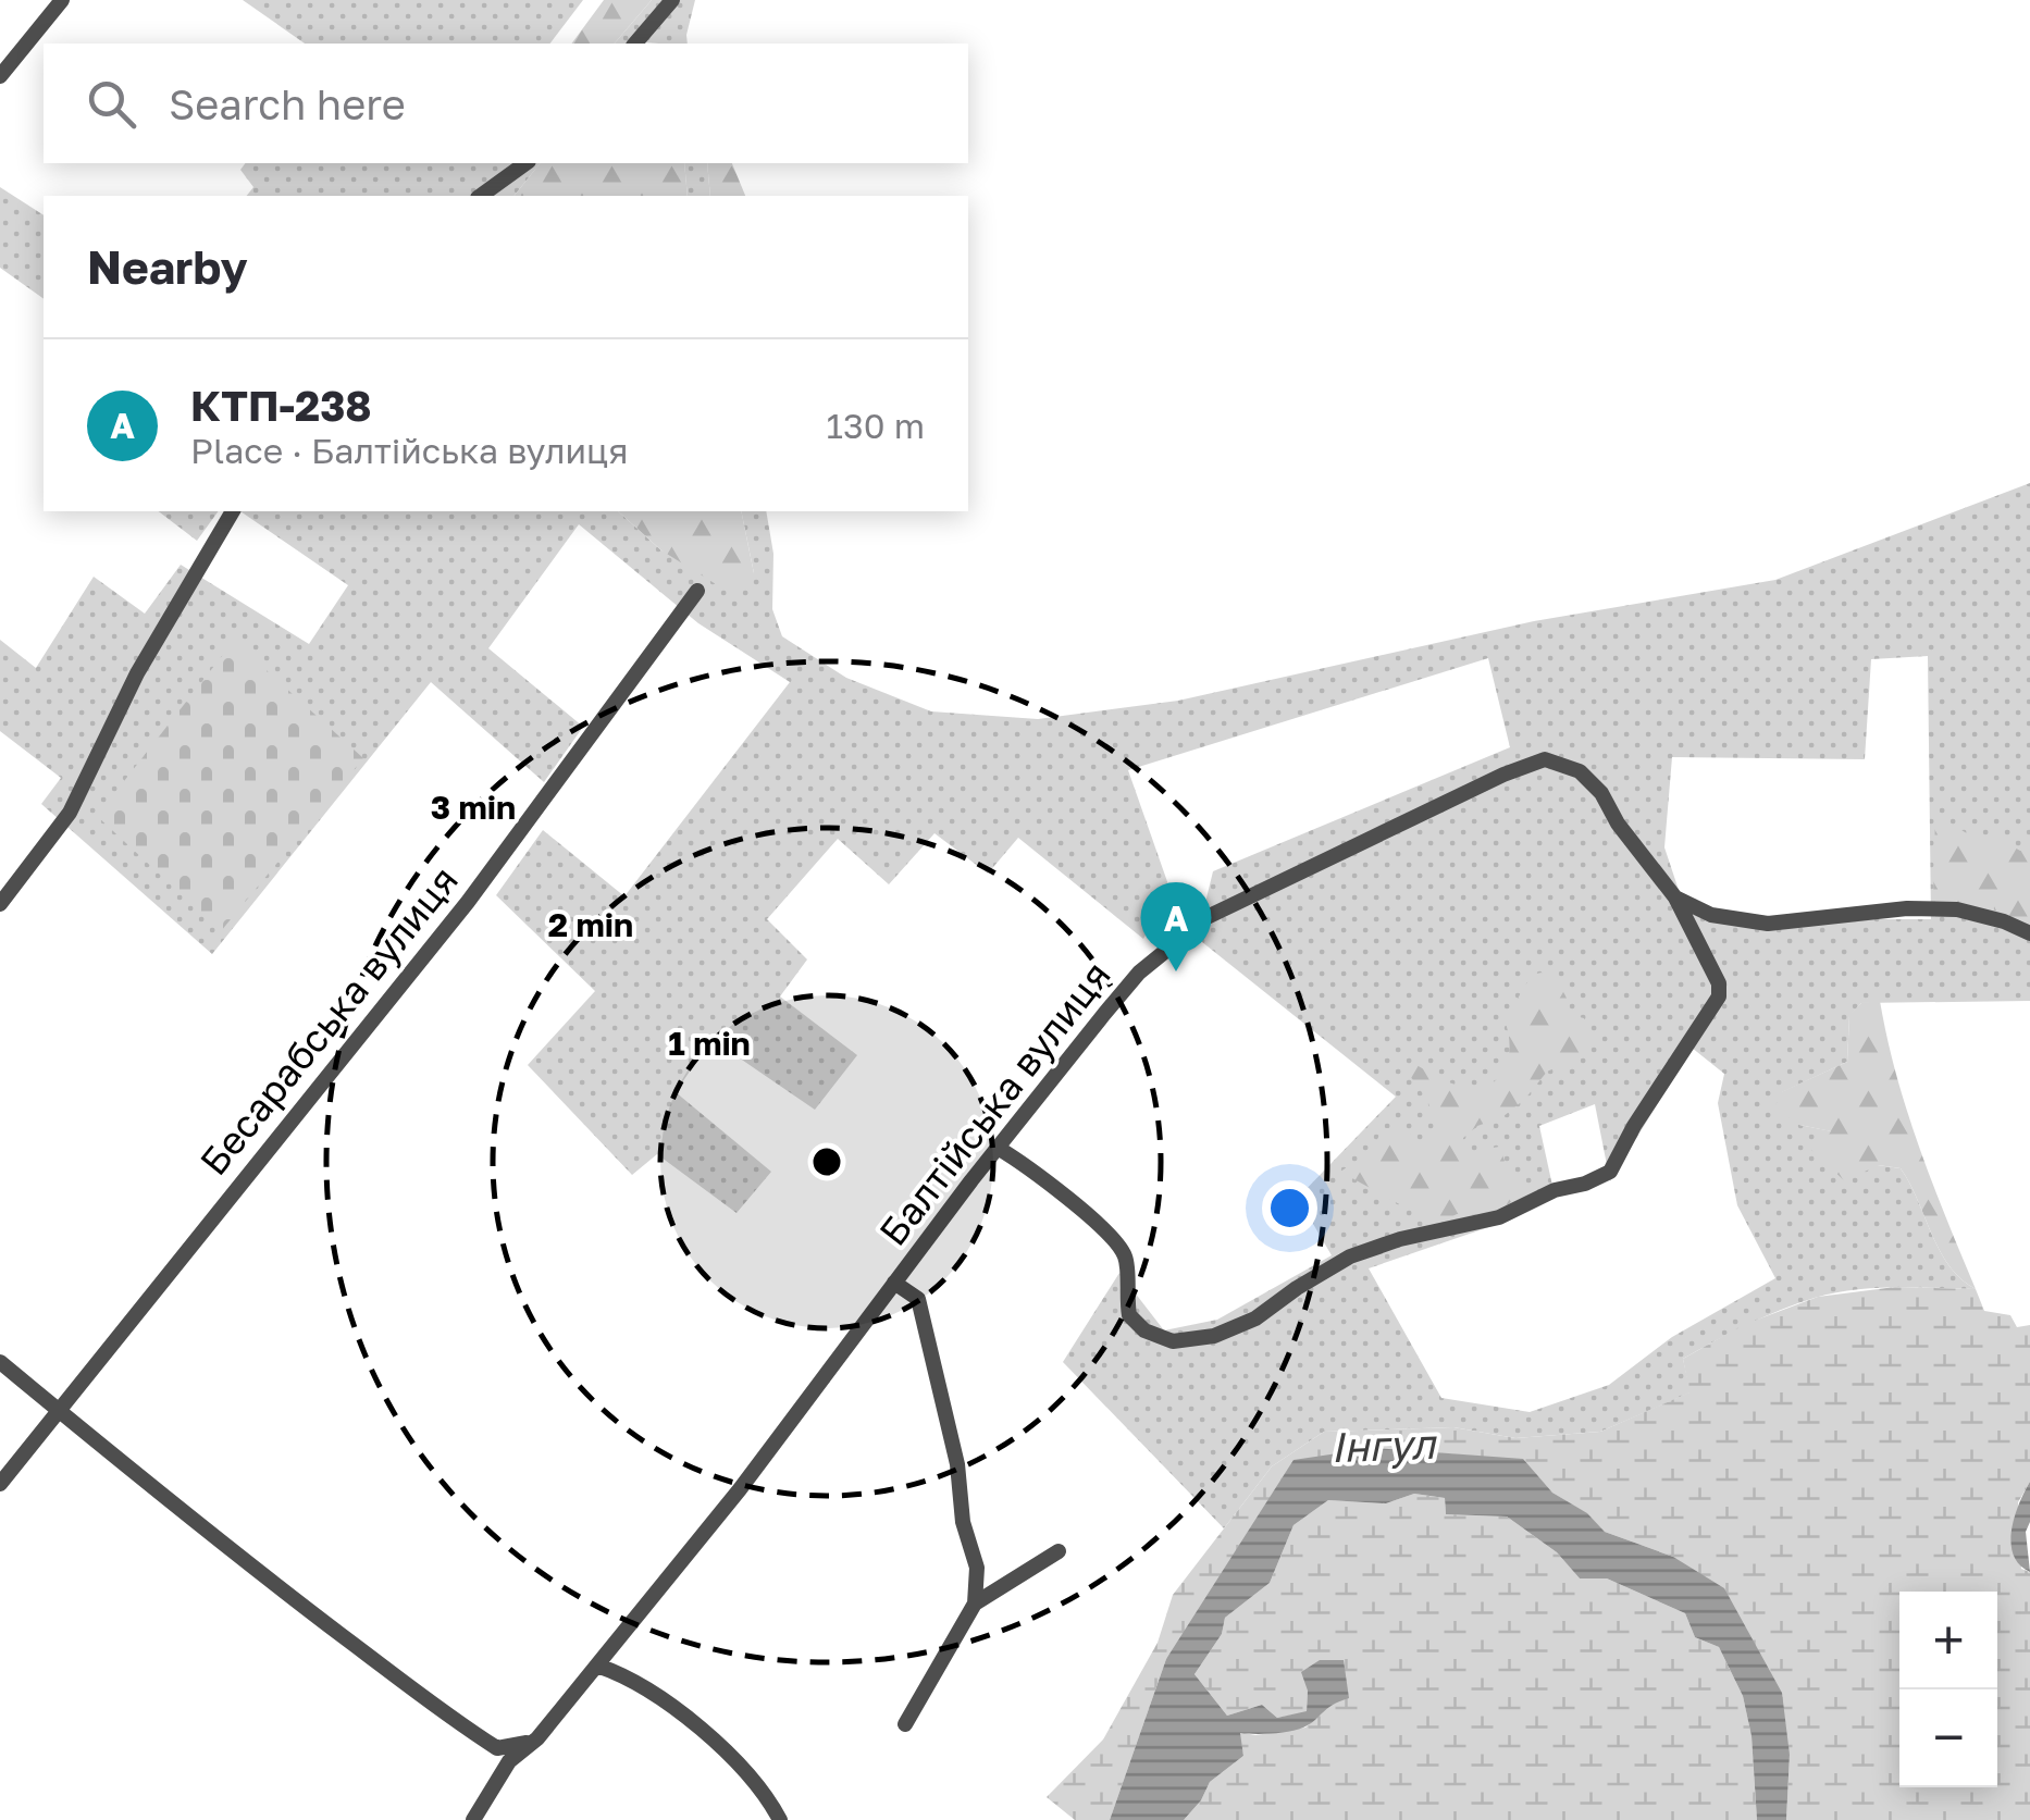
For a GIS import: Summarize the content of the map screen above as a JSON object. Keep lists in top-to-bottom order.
{
  "streets": {
    "street": ["Бесарабська вулиця", "Балтійська вулиця"]
  },
  "water": ["Інгул"],
  "page": {
    "search": "Search here",
    "heading": "Nearby",
    "list": [
      {
        "mark": "A",
        "name": "КТП-238",
        "note": "Place · Балтійська вулиця",
        "value": "130 m"
      }
    ],
    "pins": "A",
    "map_buttons": ["+", "−"]
  },
  "rings": ["3 min", "2 min", "1 min"]
}
